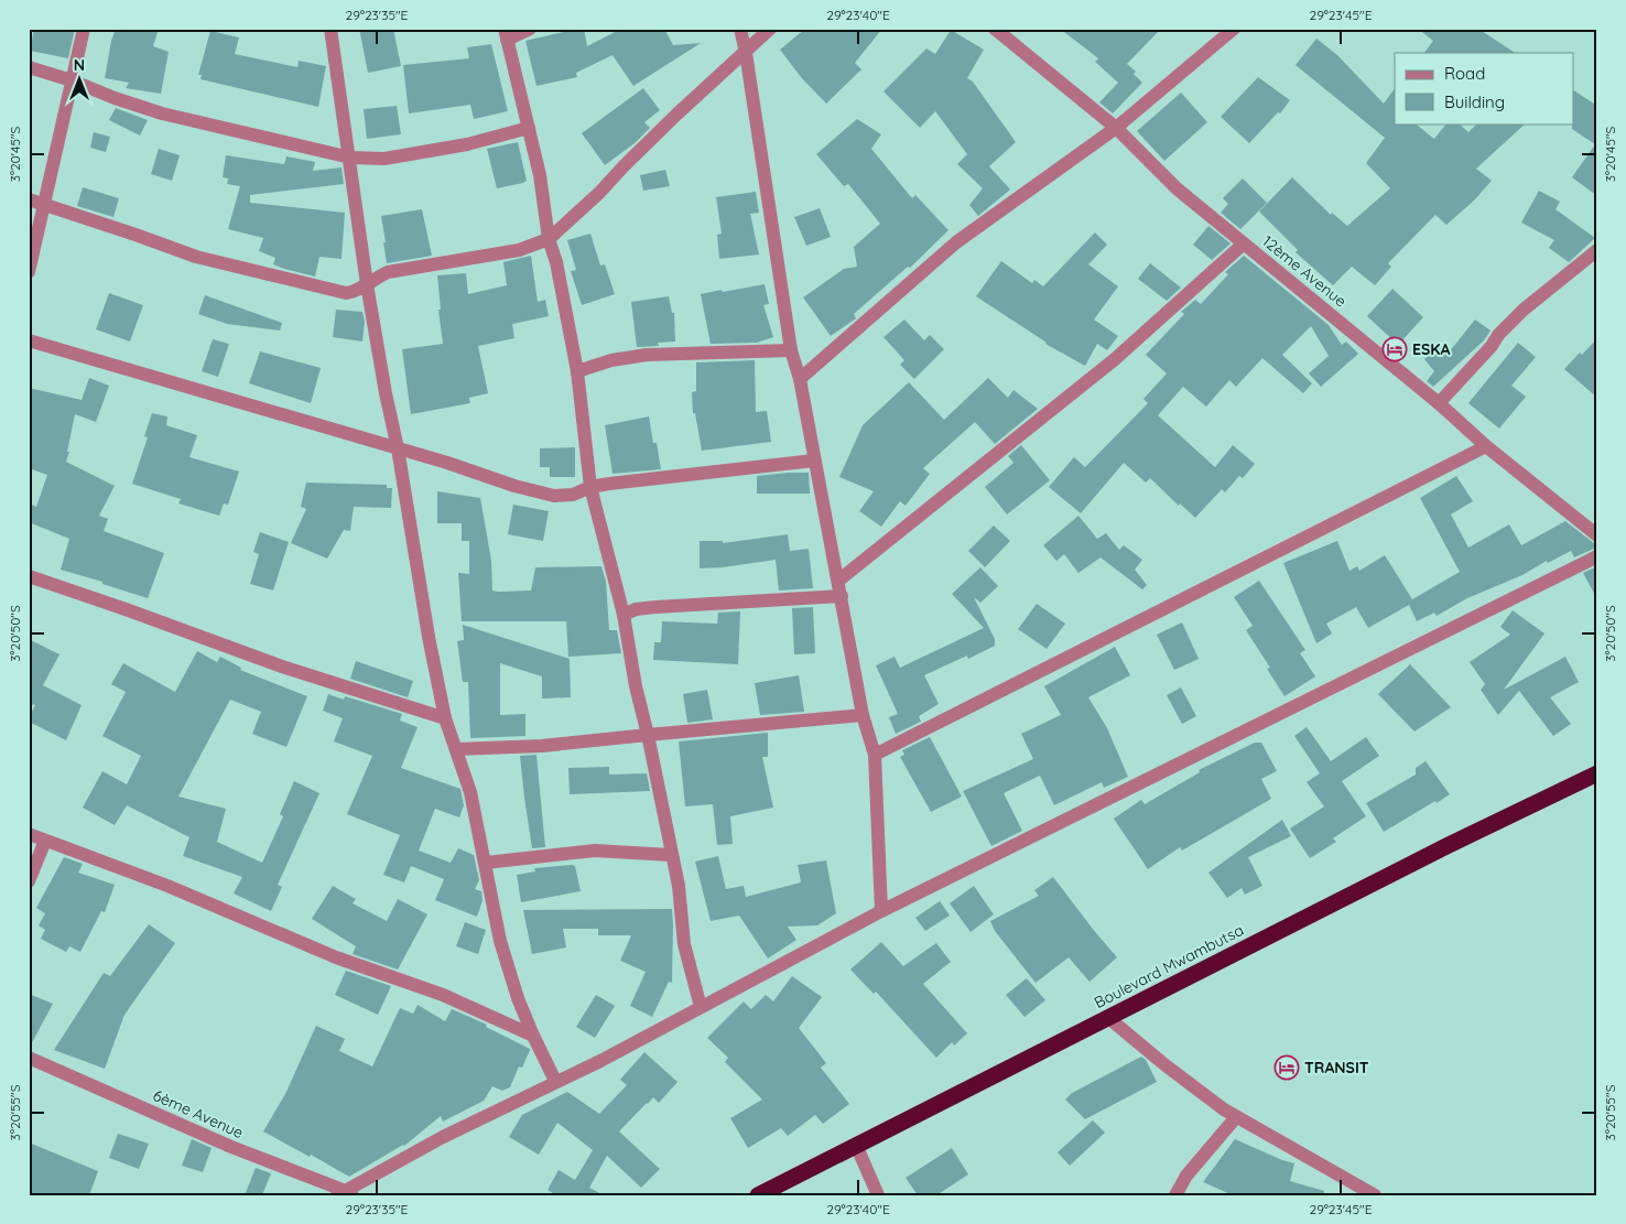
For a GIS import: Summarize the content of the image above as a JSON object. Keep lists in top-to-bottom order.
{
  "streets": {
    "highway": ["Boulevard Mwambutsa"],
    "street": ["12ème Avenue", "6ème Avenue"]
  },
  "places": {
    "hotel": ["ESKA", "TRANSIT"]
  },
  "legend": ["Road", "Building"],
  "north": "top",
  "coordinates": [
    "29°23'35\"E",
    "29°23'40\"E",
    "29°23'45\"E",
    "3°20'45\"S",
    "3°20'50\"S",
    "3°20'55\"S"
  ]
}
